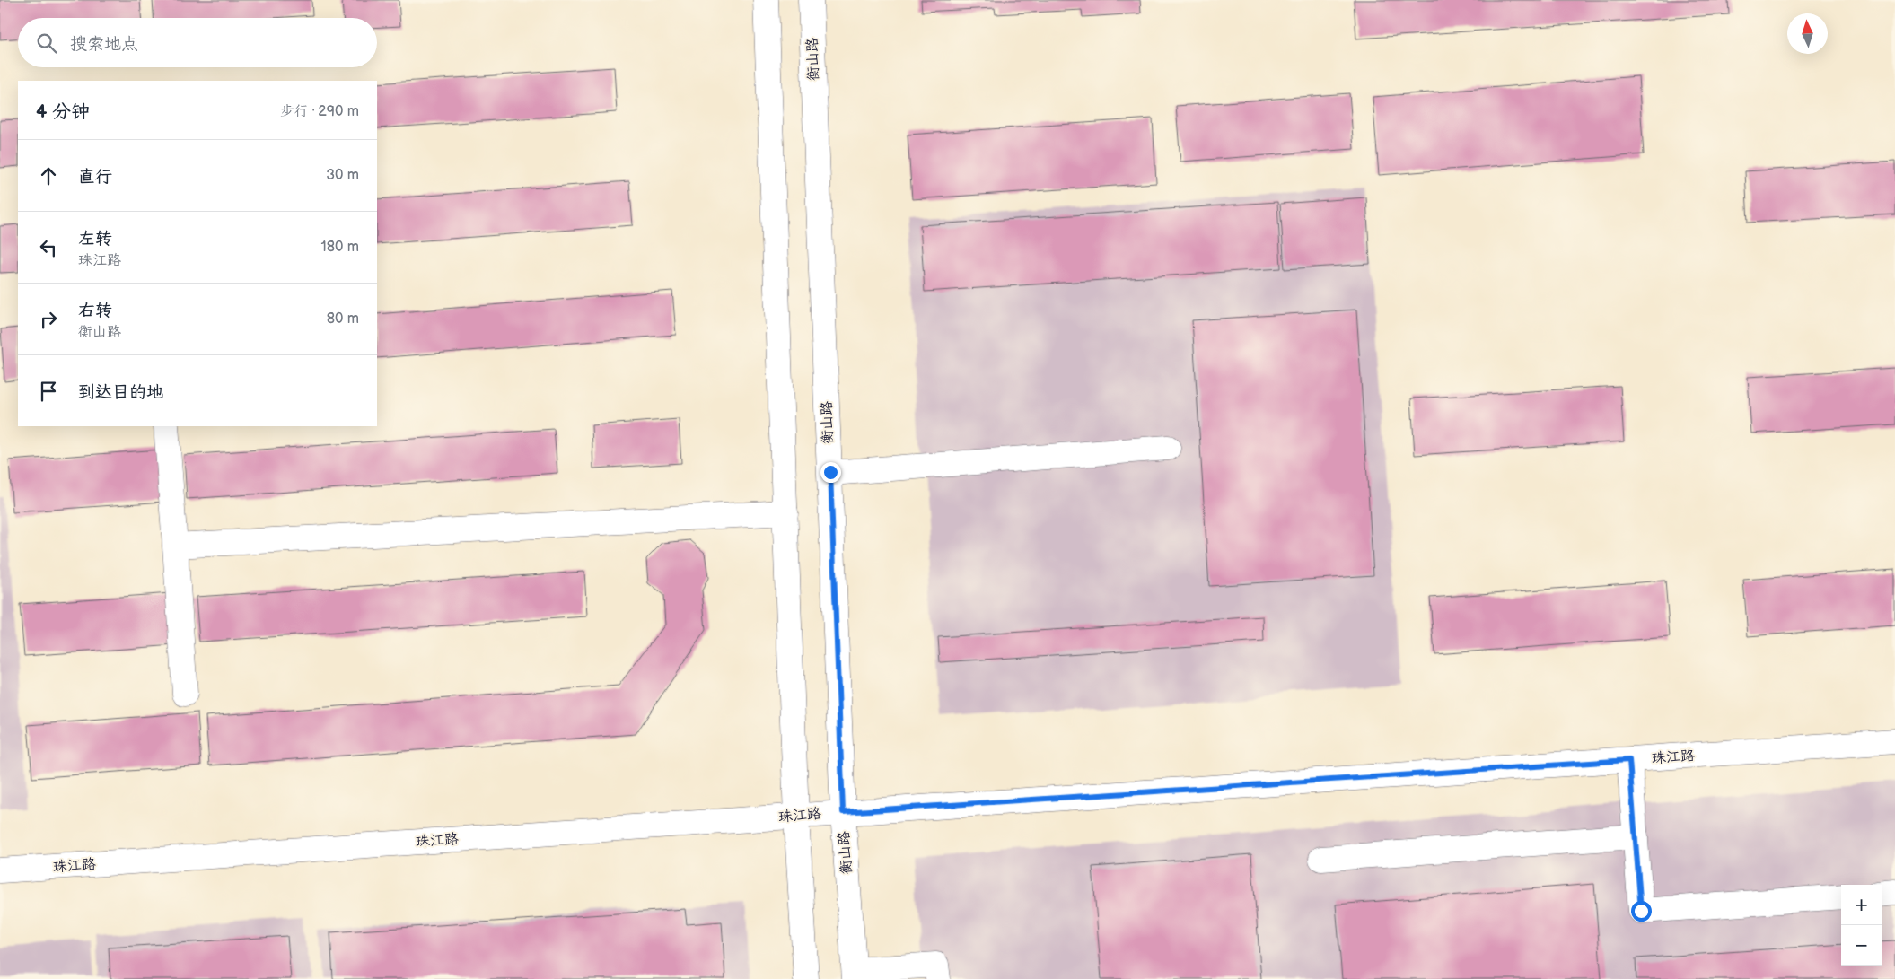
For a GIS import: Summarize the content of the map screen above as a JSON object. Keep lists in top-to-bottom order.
{
  "streets": {
    "street": ["衡山路", "珠江路"]
  },
  "crossings": [
    ["衡山路", "珠江路"]
  ],
  "north": "top",
  "page": {
    "search": "搜索地点",
    "heading": ["4 分钟", "步行 · 290 m"],
    "list": [
      ["直行", "30 m"],
      ["左转", "珠江路", "180 m"],
      ["右转", "衡山路", "80 m"],
      "到达目的地"
    ],
    "map_buttons": ["+", "−"]
  }
}
